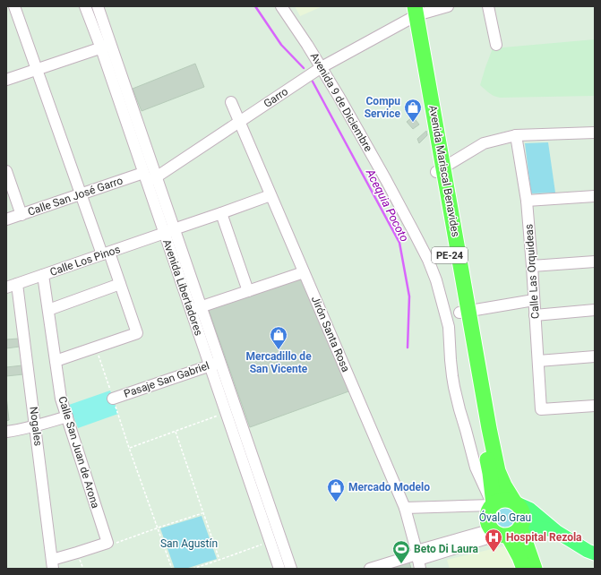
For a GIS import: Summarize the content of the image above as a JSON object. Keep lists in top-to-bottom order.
{
  "streets": {
    "highway": ["Avenida Mariscal Benavides", "PE-24"],
    "street": [
      "Garro",
      "Avenida 9 de Diciembre",
      "Calle San José Garro",
      "Calle Los Pinos",
      "Calle Las Orquideas",
      "Avenida Libertadores",
      "Jirón Santa Rosa",
      "Pasaje San Gabriel",
      "Nogales",
      "Calle San Juan de Arona"
    ]
  },
  "crossings": [
    ["Garro", "Avenida 9 de Diciembre"],
    ["Garro", "Avenida Mariscal Benavides"],
    ["Garro", "Calle San José Garro"],
    ["Garro", "Avenida Libertadores"],
    ["Garro", "Jirón Santa Rosa"],
    ["Avenida 9 de Diciembre", "Avenida Mariscal Benavides"],
    ["Calle San José Garro", "Avenida Libertadores"],
    ["Calle Los Pinos", "Avenida Libertadores"],
    ["Calle Los Pinos", "Jirón Santa Rosa"],
    ["Calle Los Pinos", "Nogales"],
    ["Calle Los Pinos", "Calle San Juan de Arona"],
    ["Avenida Libertadores", "Pasaje San Gabriel"]
  ],
  "water": ["Acequia Pocoto"],
  "parks": ["Óvalo Grau", "San Agustín"],
  "places": {
    "shop": ["Compu Service", "Mercadillo de San Vicente", "Mercado Modelo"],
    "hospital": ["Hospital Rezola"],
    "sports": ["Beto Di Laura"]
  }
}
